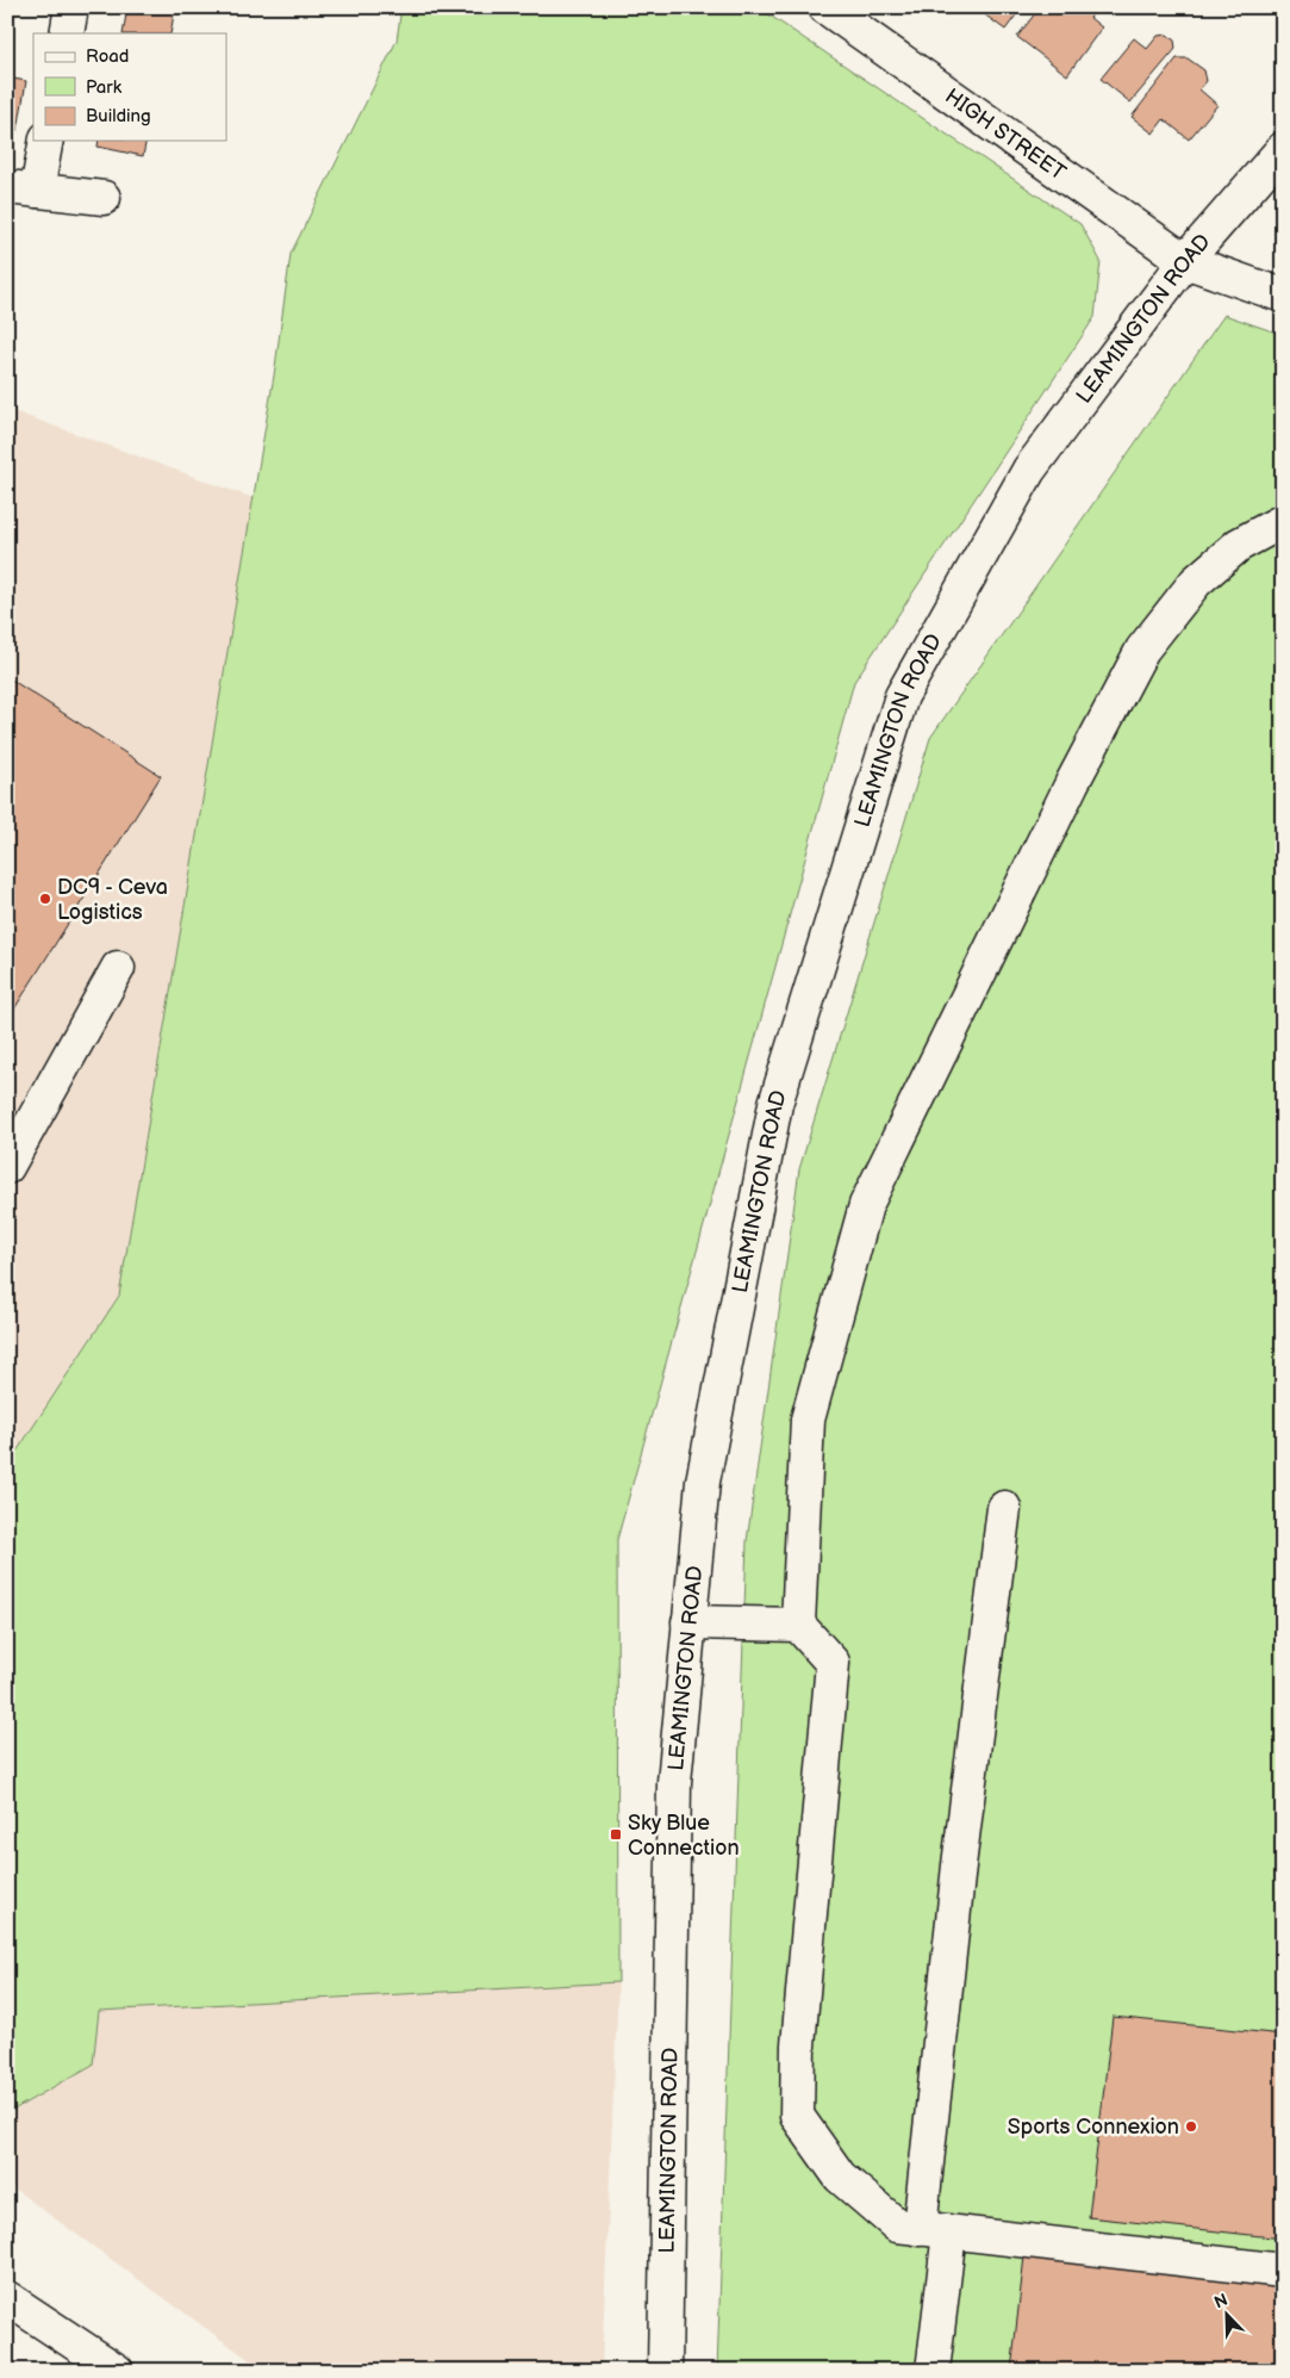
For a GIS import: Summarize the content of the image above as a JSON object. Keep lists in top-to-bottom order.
{
  "streets": {
    "main road": ["HIGH STREET", "LEAMINGTON ROAD"]
  },
  "crossings": [
    ["HIGH STREET", "LEAMINGTON ROAD"]
  ],
  "places": {
    "other": ["DC9 - Ceva Logistics", "Sports Connexion"],
    "transit": ["Sky Blue Connection"]
  },
  "legend": ["Road", "Park", "Building"],
  "north": "top left"
}
